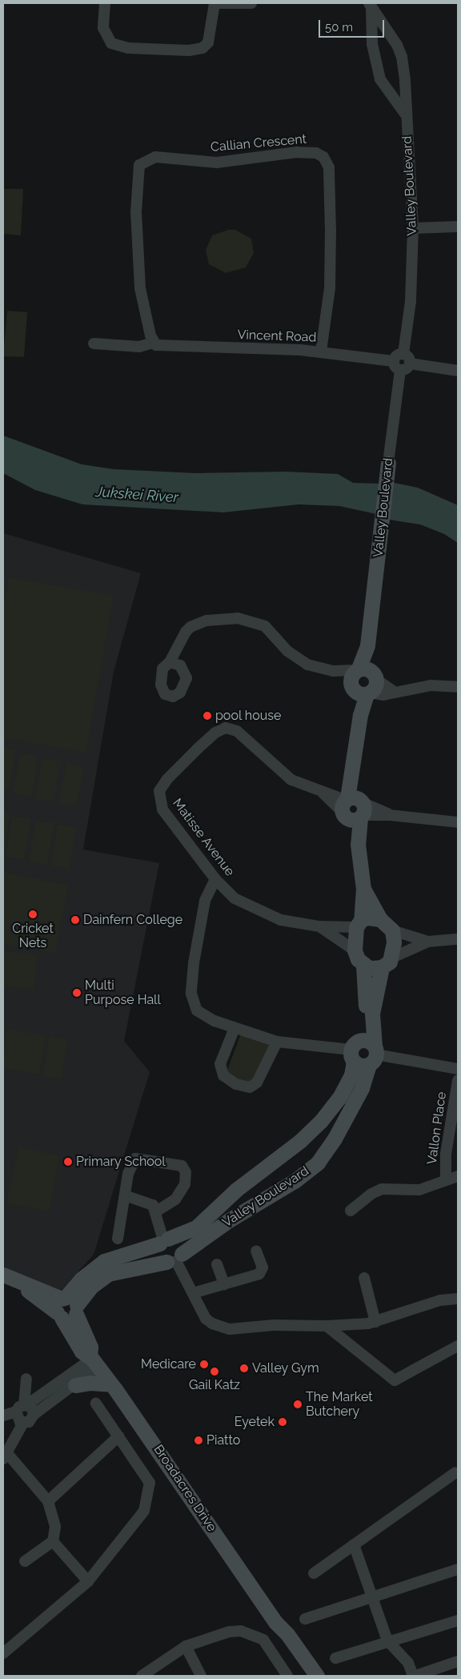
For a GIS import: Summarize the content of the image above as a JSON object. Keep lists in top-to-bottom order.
{
  "streets": {
    "street": [
      "Callian Crescent",
      "Valley Boulevard",
      "Vincent Road",
      "Matisse Avenue",
      "Vallon Place",
      "Broadacres Drive"
    ]
  },
  "crossings": [
    ["Callian Crescent", "Vincent Road"],
    ["Valley Boulevard", "Vincent Road"],
    ["Valley Boulevard", "Matisse Avenue"],
    ["Valley Boulevard", "Broadacres Drive"]
  ],
  "water": ["Jukskei River"],
  "places": [
    "pool house",
    "Cricket Nets",
    "Dainfern College",
    "Multi Purpose Hall",
    "Primary School",
    "Medicare",
    "Valley Gym",
    "Gail Katz",
    "The Market Butchery",
    "Eyetek",
    "Piatto"
  ],
  "scale_bar": "50 m"
}
